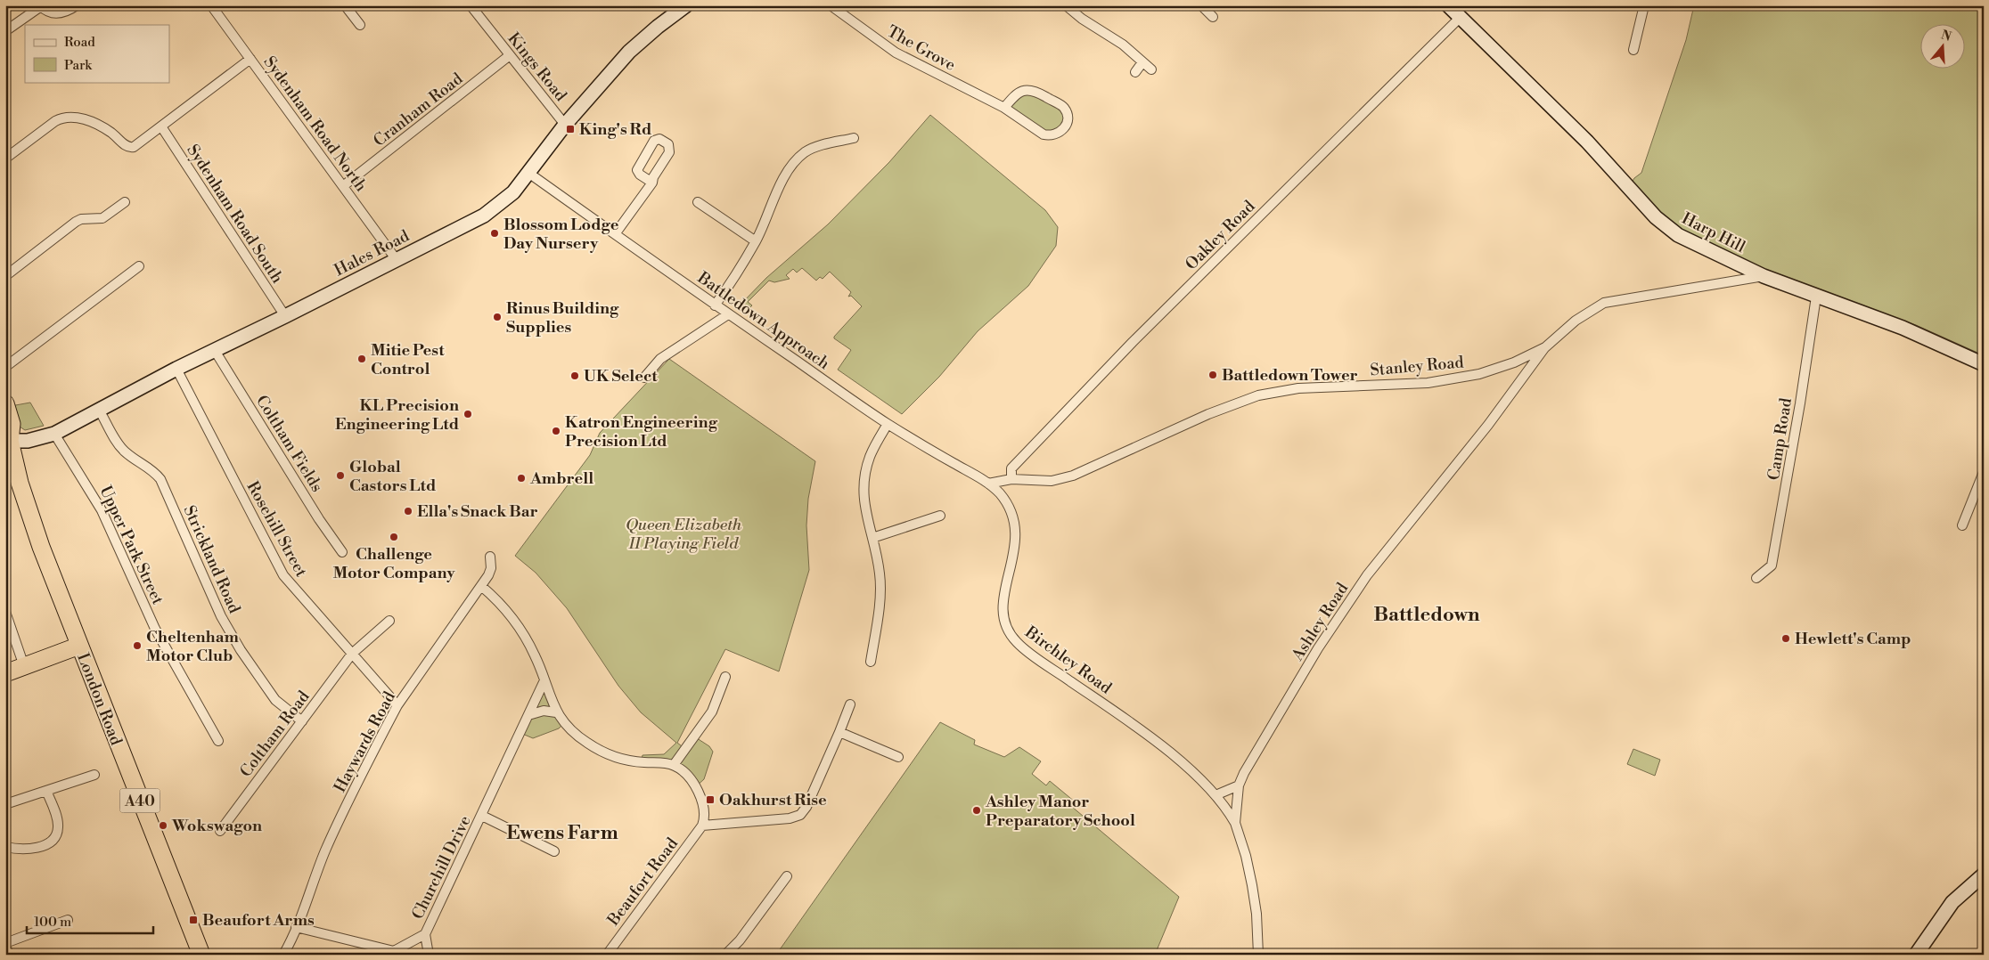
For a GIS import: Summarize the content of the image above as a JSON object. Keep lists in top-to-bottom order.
{
  "streets": {
    "highway": ["London Road", "A40"],
    "main road": ["Harp Hill", "Hales Road"],
    "street": [
      "The Grove",
      "Kings Road",
      "Cranham Road",
      "Sydenham Road North",
      "Sydenham Road South",
      "Oakley Road",
      "Battledown Approach",
      "Stanley Road",
      "Camp Road",
      "Coltham Fields",
      "Rosehill Street",
      "Upper Park Street",
      "Strickland Road",
      "Ashley Road",
      "Birchley Road",
      "Coltham Road",
      "Haywards Road",
      "Churchill Drive",
      "Beaufort Road"
    ]
  },
  "crossings": [
    ["Kings Road", "Cranham Road"],
    ["Kings Road", "Hales Road"],
    ["Cranham Road", "Sydenham Road North"],
    ["Sydenham Road North", "Hales Road"],
    ["Sydenham Road South", "Hales Road"],
    ["Harp Hill", "Oakley Road"],
    ["Harp Hill", "Stanley Road"],
    ["Harp Hill", "Camp Road"],
    ["Oakley Road", "Stanley Road"],
    ["Hales Road", "Battledown Approach"],
    ["Hales Road", "Coltham Fields"],
    ["Hales Road", "Rosehill Street"],
    ["Hales Road", "Upper Park Street"],
    ["Hales Road", "Strickland Road"],
    ["Hales Road", "London Road"],
    ["Battledown Approach", "Stanley Road"],
    ["Battledown Approach", "Birchley Road"],
    ["Stanley Road", "Ashley Road"],
    ["Stanley Road", "Birchley Road"],
    ["Rosehill Street", "Coltham Road"],
    ["Rosehill Street", "Haywards Road"],
    ["Strickland Road", "Coltham Road"],
    ["Ashley Road", "Birchley Road"],
    ["Haywards Road", "Churchill Drive"]
  ],
  "districts": ["Battledown", "Ewens Farm"],
  "parks": ["Queen Elizabeth II Playing Field"],
  "places": {
    "transit": ["King's Rd", "Oakhurst Rise", "Beaufort Arms"],
    "other": [
      "Blossom Lodge Day Nursery",
      "Rinus Building Supplies",
      "Mitie Pest Control",
      "Battledown Tower",
      "UK Select",
      "KL Precision Engineering Ltd",
      "Katron Engineering Precision Ltd",
      "Global Castors Ltd",
      "Ambrell",
      "Ella's Snack Bar",
      "Challenge Motor Company",
      "Hewlett's Camp",
      "Cheltenham Motor Club",
      "Ashley Manor Preparatory School",
      "Wokswagon"
    ]
  },
  "legend": ["Road", "Park"],
  "scale_bar": "100 m",
  "north": "top"
}
